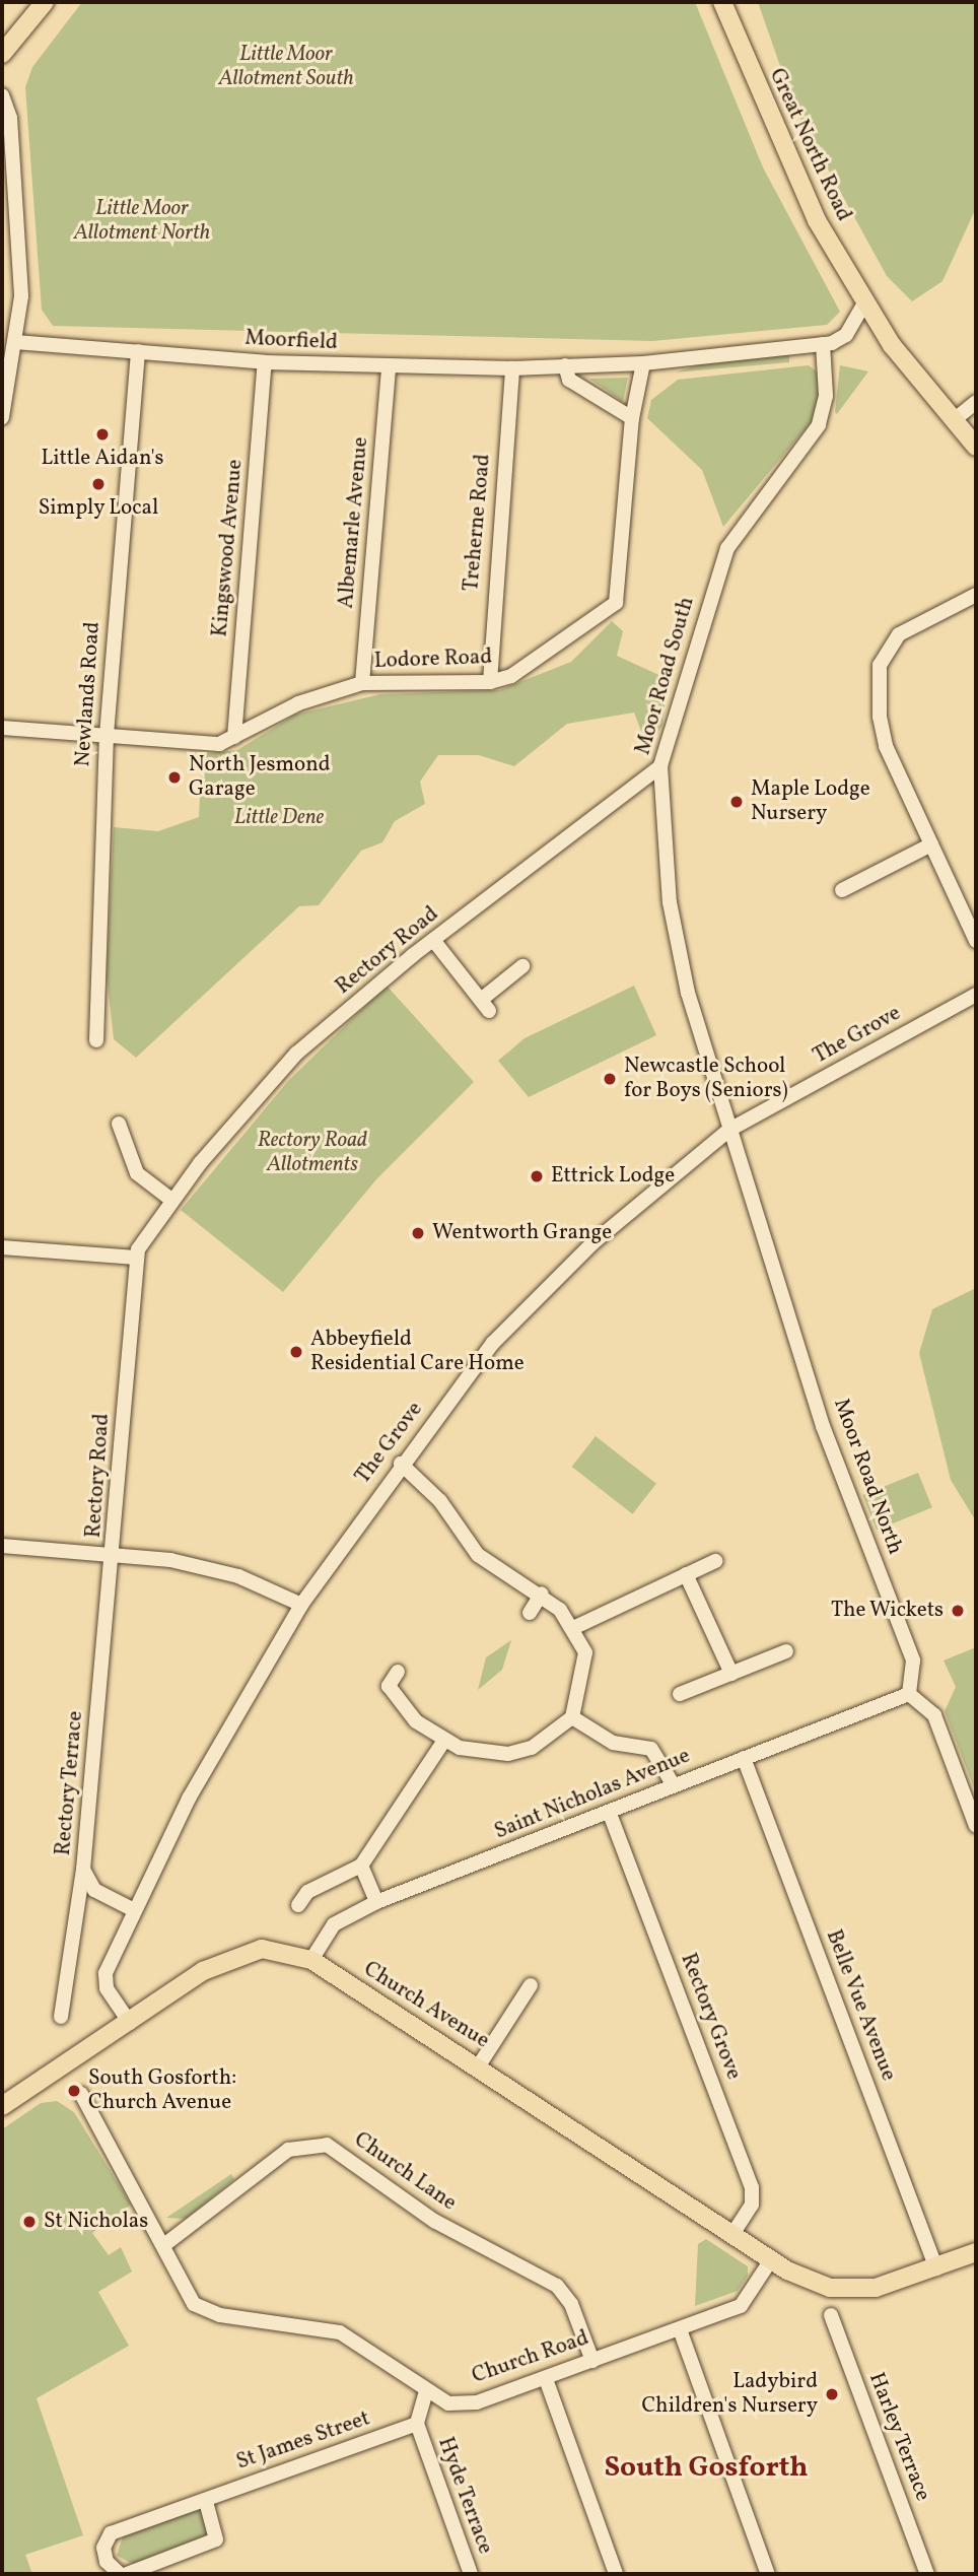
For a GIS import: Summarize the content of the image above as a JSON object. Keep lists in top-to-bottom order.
{
  "streets": {
    "main road": ["Great North Road", "Church Avenue"],
    "street": [
      "Moorfield",
      "Albemarle Avenue",
      "Treherne Road",
      "Kingswood Avenue",
      "Lodore Road",
      "Moor Road South",
      "Newlands Road",
      "Rectory Road",
      "The Grove",
      "Moor Road North",
      "Rectory Terrace",
      "Saint Nicholas Avenue",
      "Belle Vue Avenue",
      "Rectory Grove",
      "Church Lane",
      "Church Road",
      "Harley Terrace",
      "St James Street",
      "Hyde Terrace"
    ]
  },
  "crossings": [
    ["Great North Road", "Moorfield"],
    ["Moorfield", "Albemarle Avenue"],
    ["Moorfield", "Treherne Road"],
    ["Moorfield", "Kingswood Avenue"],
    ["Moorfield", "Lodore Road"],
    ["Moorfield", "Moor Road South"],
    ["Moorfield", "Newlands Road"],
    ["Albemarle Avenue", "Lodore Road"],
    ["Treherne Road", "Lodore Road"],
    ["Kingswood Avenue", "Lodore Road"],
    ["Lodore Road", "Newlands Road"],
    ["Moor Road South", "Rectory Road"],
    ["Moor Road South", "The Grove"],
    ["Moor Road South", "Moor Road North"],
    ["Rectory Road", "Rectory Terrace"],
    ["The Grove", "Moor Road North"],
    ["The Grove", "Church Avenue"],
    ["Moor Road North", "Saint Nicholas Avenue"],
    ["Saint Nicholas Avenue", "Church Avenue"],
    ["Saint Nicholas Avenue", "Belle Vue Avenue"],
    ["Saint Nicholas Avenue", "Rectory Grove"],
    ["Church Avenue", "Belle Vue Avenue"],
    ["Church Avenue", "Rectory Grove"],
    ["Church Avenue", "Church Road"],
    ["Church Lane", "Church Road"],
    ["Church Road", "Hyde Terrace"],
    ["St James Street", "Hyde Terrace"]
  ],
  "districts": ["South Gosforth"],
  "parks": [
    "Little Moor Allotment South",
    "Little Moor Allotment North",
    "Little Dene",
    "Rectory Road Allotments"
  ],
  "places": [
    "Little Aidan's",
    "Simply Local",
    "North Jesmond Garage",
    "Maple Lodge Nursery",
    "Newcastle School for Boys (Seniors)",
    "Ettrick Lodge",
    "Wentworth Grange",
    "Abbeyfield Residential Care Home",
    "The Wickets",
    "South Gosforth: Church Avenue",
    "St Nicholas",
    "Ladybird Children's Nursery"
  ]
}
